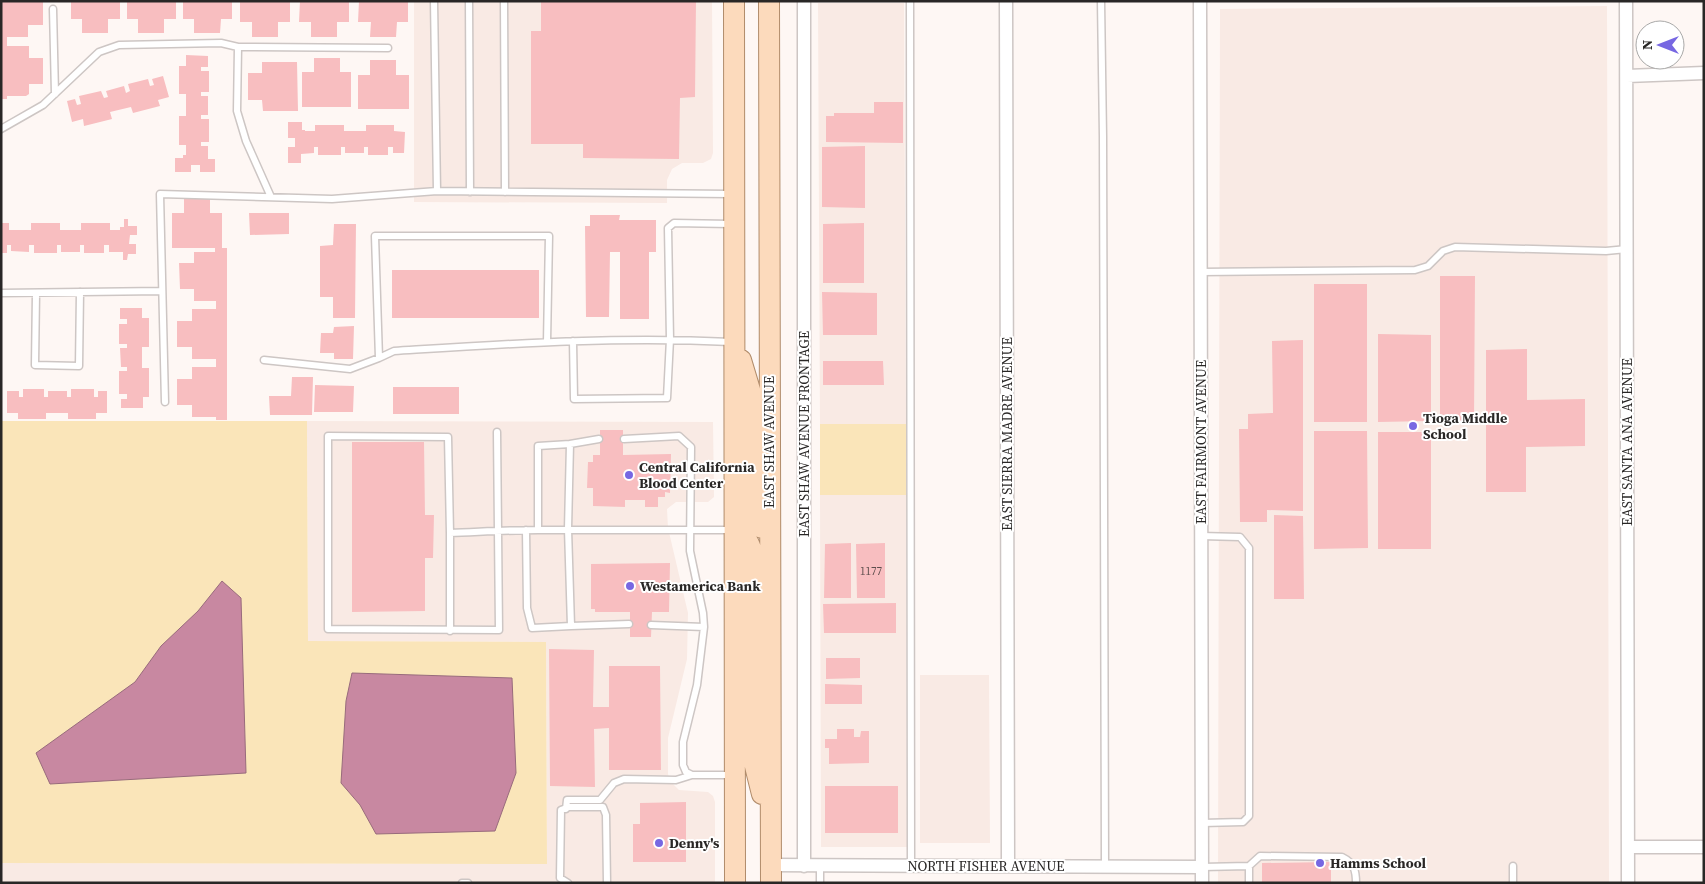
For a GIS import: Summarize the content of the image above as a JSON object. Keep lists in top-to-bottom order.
{
  "streets": {
    "main road": ["EAST SHAW AVENUE"],
    "street": [
      "EAST SHAW AVENUE FRONTAGE",
      "EAST SIERRA MADRE AVENUE",
      "EAST FAIRMONT AVENUE",
      "EAST SANTA ANA AVENUE",
      "NORTH FISHER AVENUE"
    ]
  },
  "crossings": [
    ["EAST SHAW AVENUE FRONTAGE", "NORTH FISHER AVENUE"],
    ["EAST SIERRA MADRE AVENUE", "NORTH FISHER AVENUE"],
    ["EAST SHAW AVENUE", "NORTH FISHER AVENUE"],
    ["EAST FAIRMONT AVENUE", "NORTH FISHER AVENUE"]
  ],
  "places": [
    "Tioga Middle School",
    "Central California Blood Center",
    "Westamerica Bank",
    "Denny's",
    "Hamms School"
  ],
  "house_numbers": ["1177"],
  "north": "left"
}
